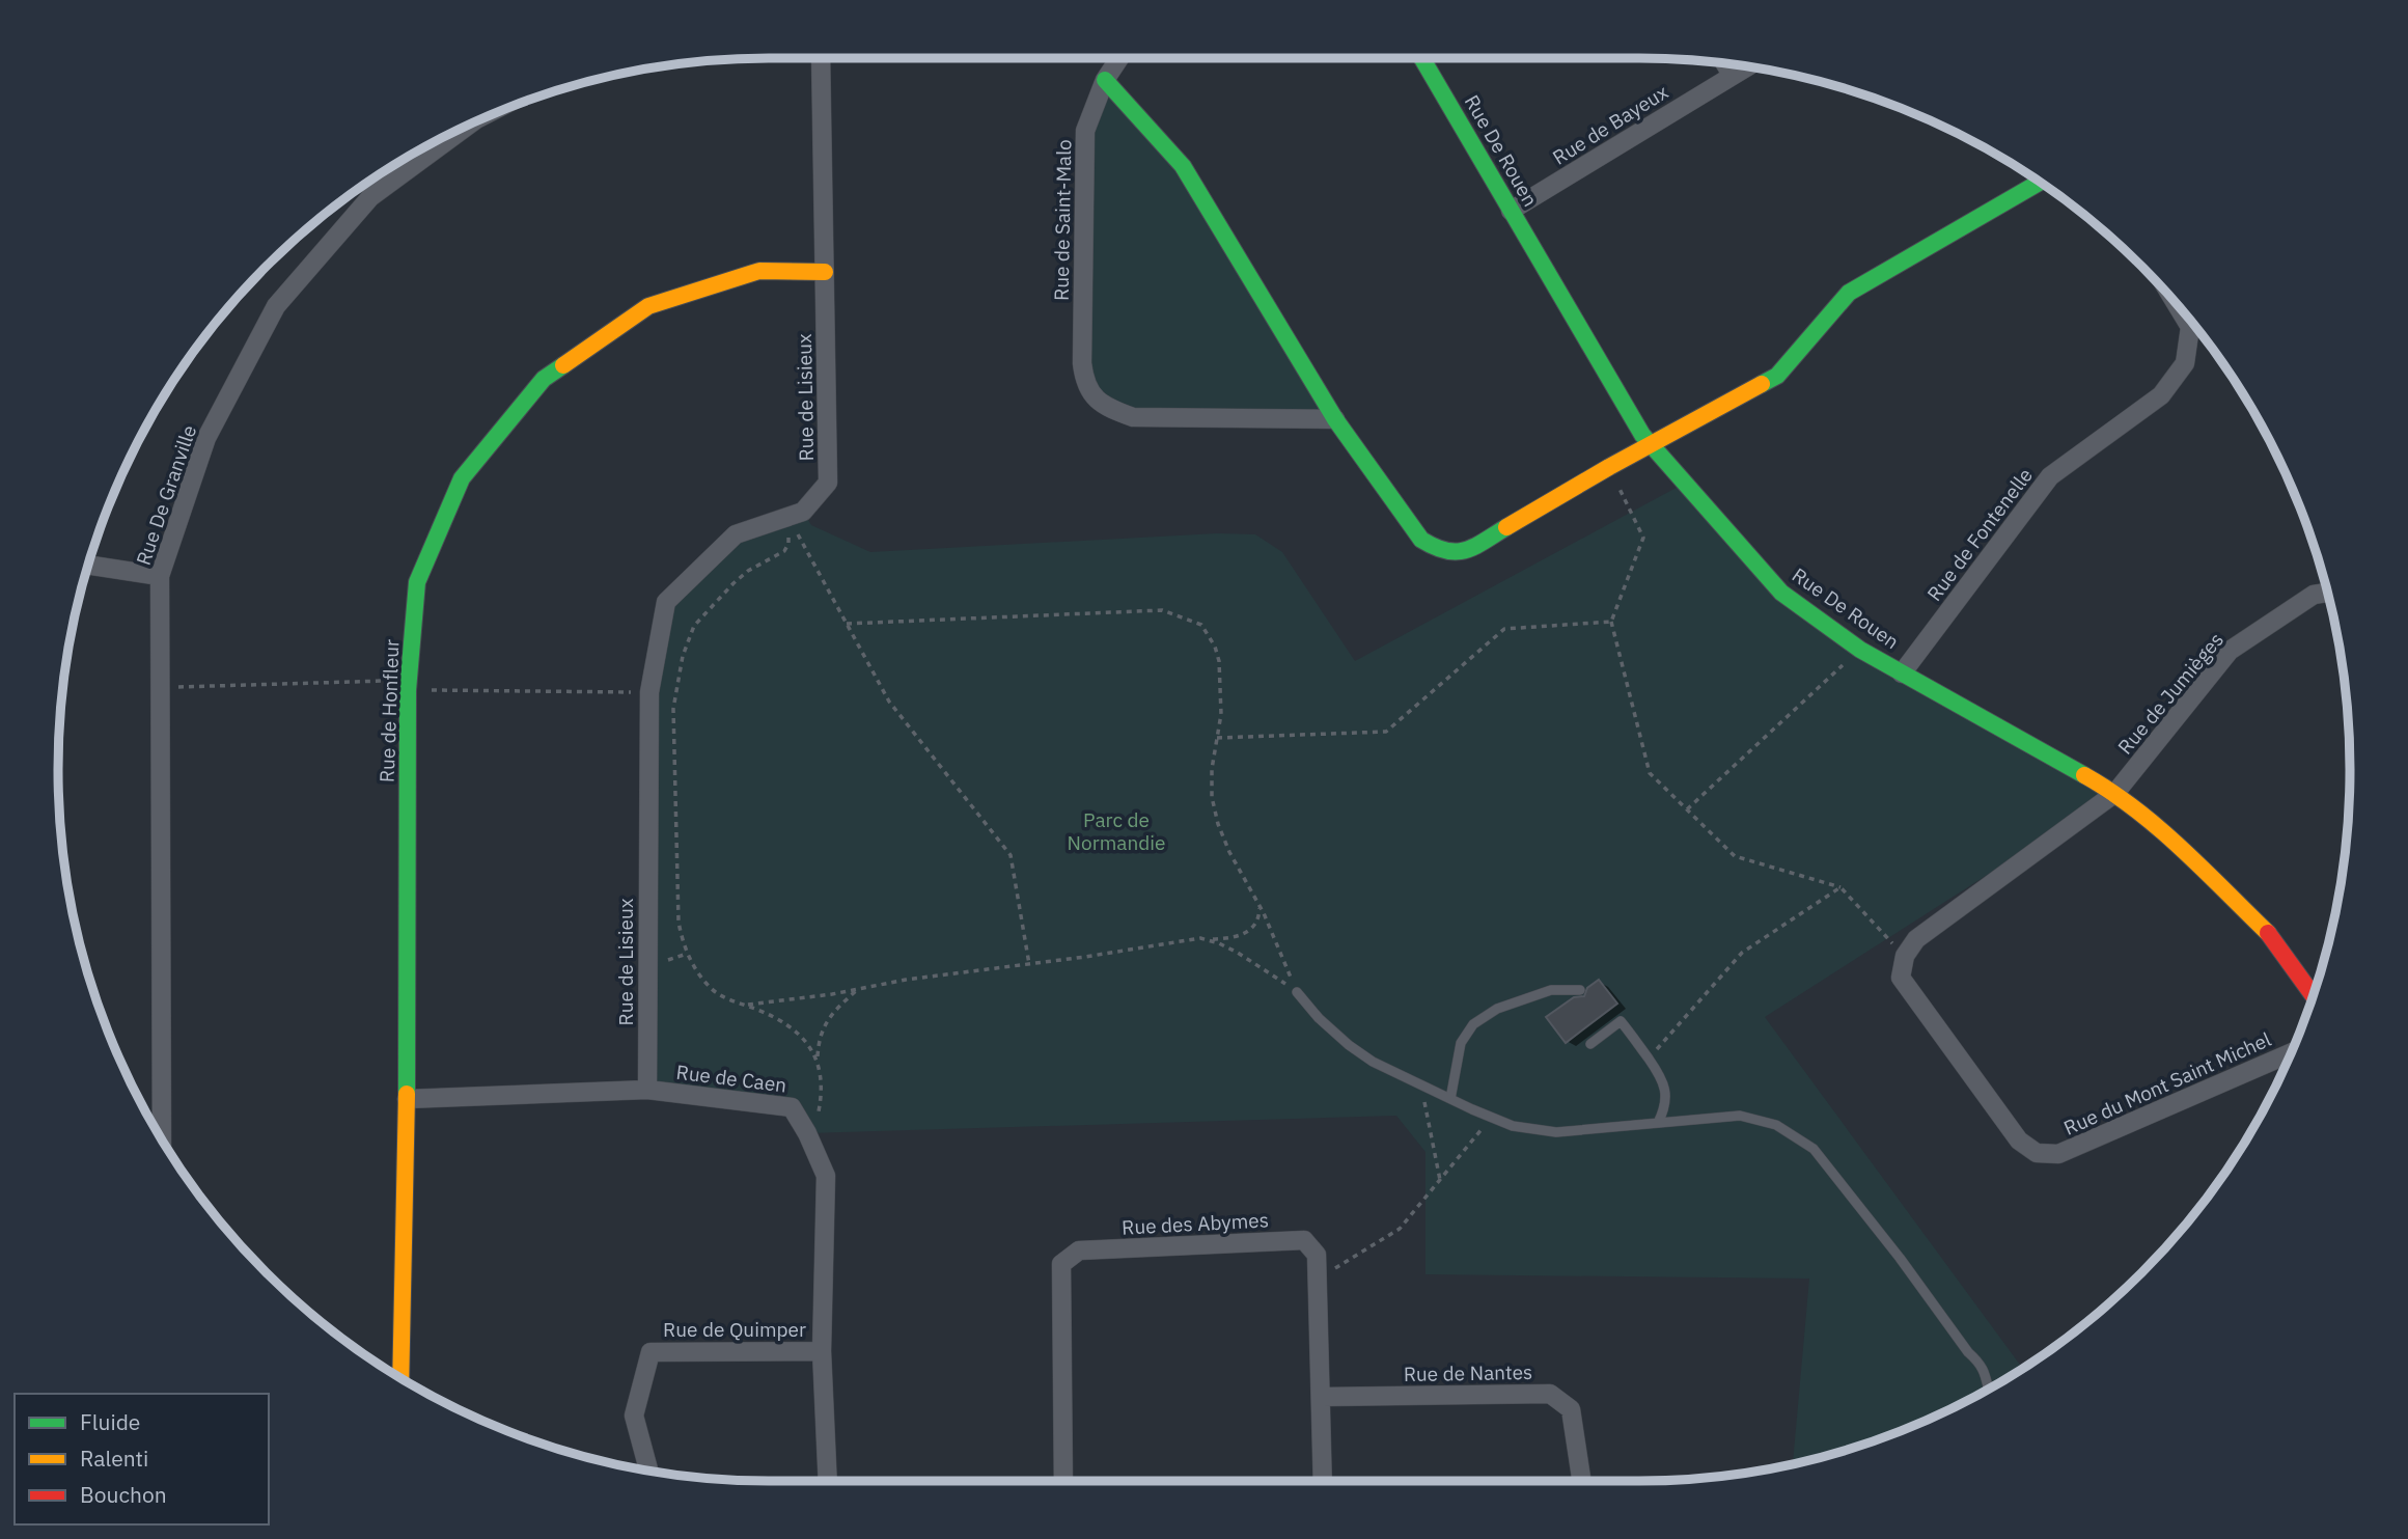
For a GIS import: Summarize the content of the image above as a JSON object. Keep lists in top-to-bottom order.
{
  "streets": {
    "street": [
      "Rue de Bayeux",
      "Rue De Rouen",
      "Rue de Saint-Malo",
      "Rue de Lisieux",
      "Rue De Granville",
      "Rue de Fontenelle",
      "Rue de Jumièges",
      "Rue de Honfleur",
      "Rue de Caen",
      "Rue du Mont Saint Michel",
      "Rue des Abymes",
      "Rue de Quimper",
      "Rue de Nantes"
    ]
  },
  "crossings": [
    ["Rue de Bayeux", "Rue De Rouen"],
    ["Rue De Rouen", "Rue de Fontenelle"],
    ["Rue De Rouen", "Rue de Jumièges"],
    ["Rue de Lisieux", "Rue de Honfleur"],
    ["Rue de Lisieux", "Rue de Caen"],
    ["Rue de Honfleur", "Rue de Caen"],
    ["Rue de Caen", "Rue de Quimper"],
    ["Rue des Abymes", "Rue de Nantes"]
  ],
  "parks": ["Parc de Normandie"],
  "legend": ["Fluide", "Ralenti", "Bouchon"]
}
